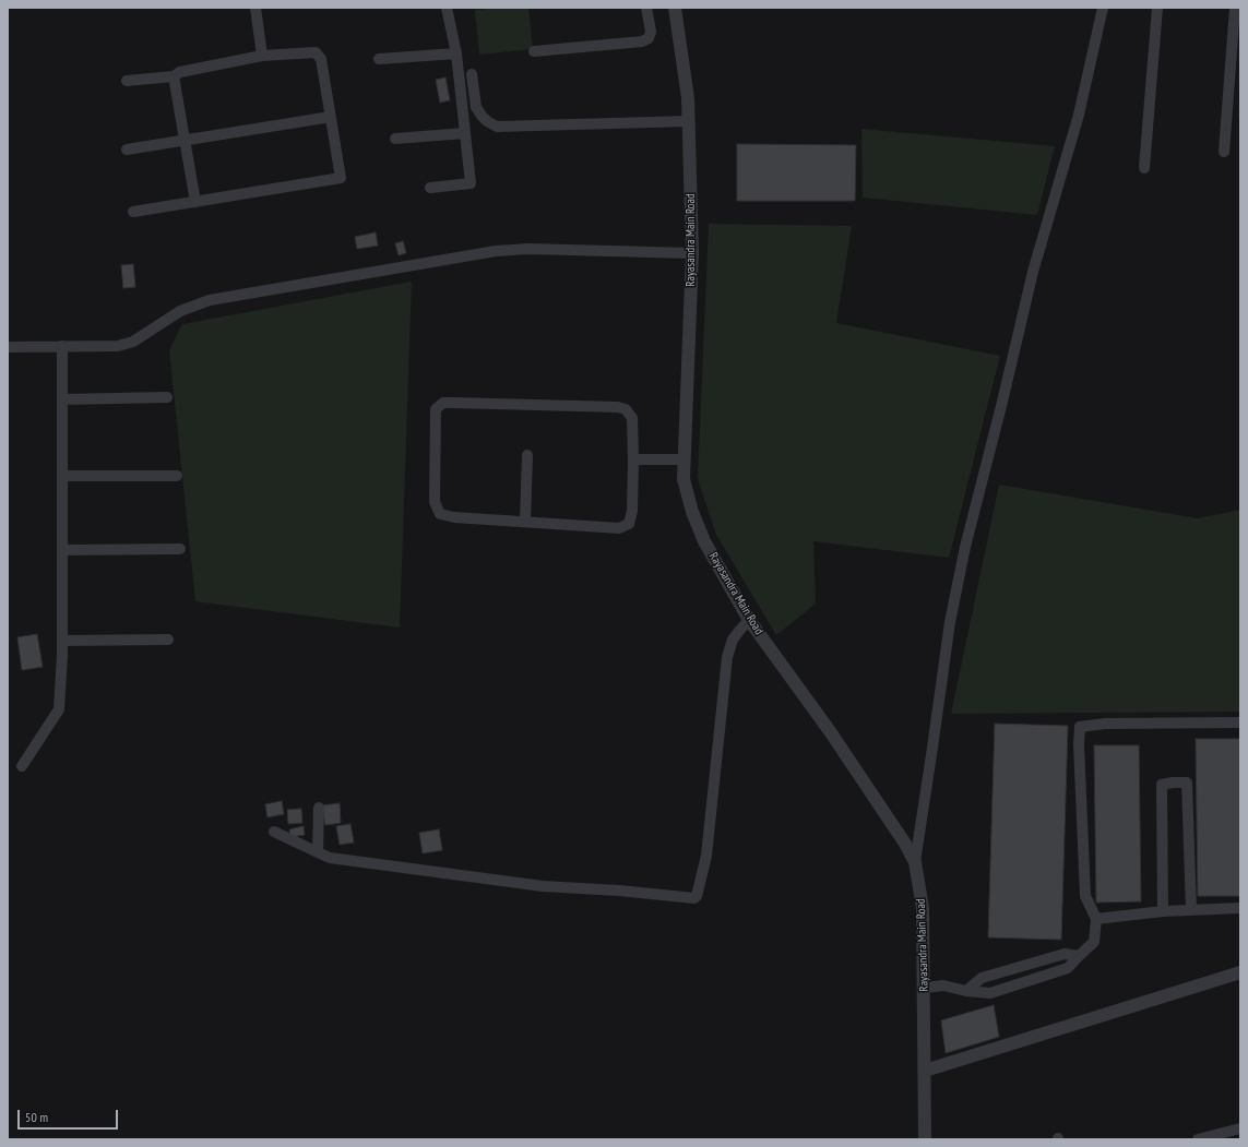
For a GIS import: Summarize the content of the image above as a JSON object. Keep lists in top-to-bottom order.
{
  "streets": {
    "street": ["Rayasandra Main Road"]
  },
  "scale_bar": "50 m"
}
